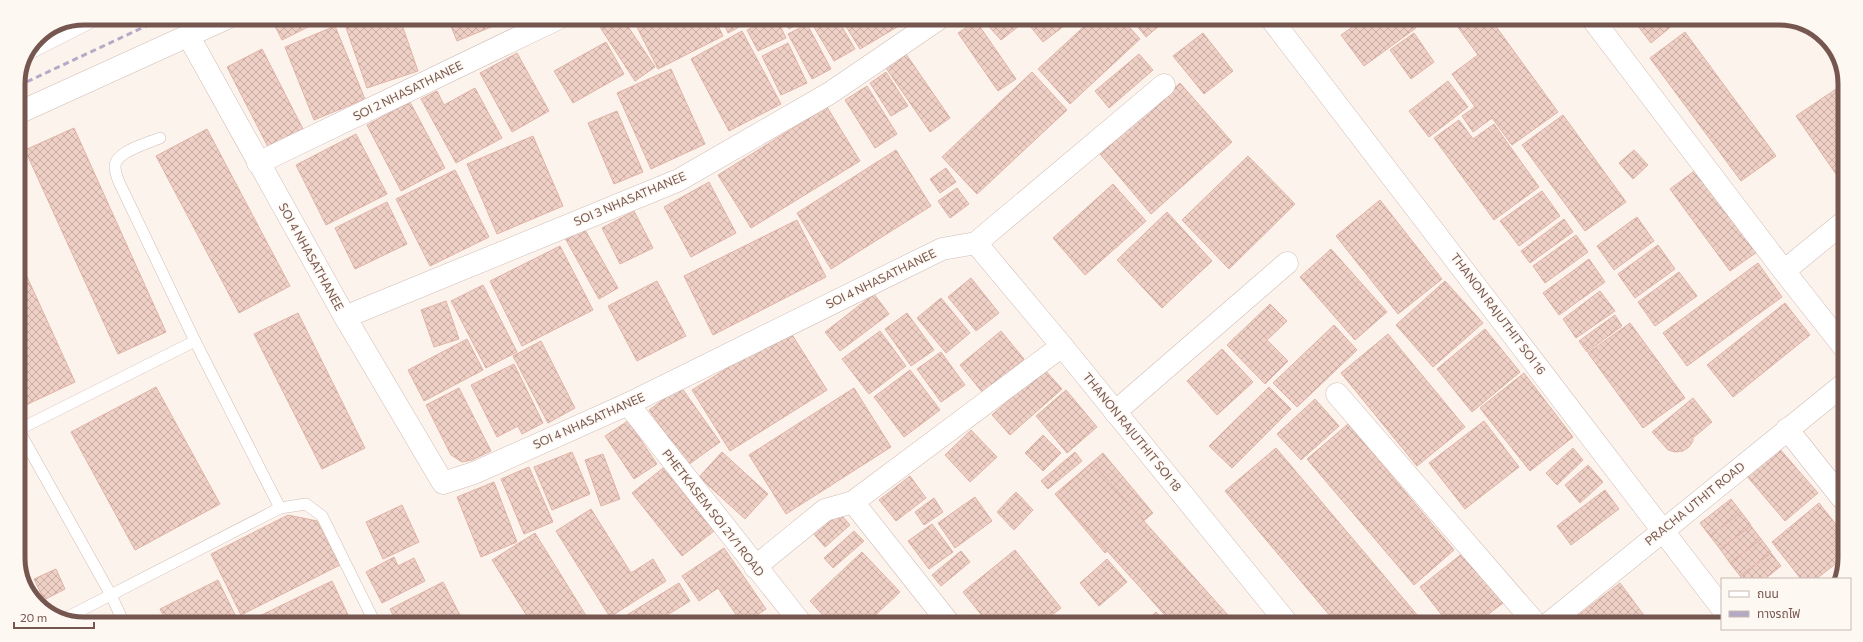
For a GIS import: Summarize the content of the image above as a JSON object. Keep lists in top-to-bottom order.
{
  "streets": {
    "street": [
      "SOI 2 NHASATHANEE",
      "SOI 3 NHASATHANEE",
      "SOI 4 NHASATHANEE",
      "THANON RAJUTHIT SOI 16",
      "THANON RAJUTHIT SOI 18",
      "PRACHA UTHIT ROAD",
      "PHETKASEM SOI 21/1 ROAD"
    ]
  },
  "crossings": [
    ["SOI 2 NHASATHANEE", "SOI 4 NHASATHANEE"],
    ["SOI 3 NHASATHANEE", "SOI 4 NHASATHANEE"],
    ["SOI 4 NHASATHANEE", "THANON RAJUTHIT SOI 18"],
    ["SOI 4 NHASATHANEE", "PHETKASEM SOI 21/1 ROAD"],
    ["THANON RAJUTHIT SOI 16", "PRACHA UTHIT ROAD"]
  ],
  "legend": ["ถนน", "ทางรถไฟ"],
  "scale_bar": "20 m"
}
